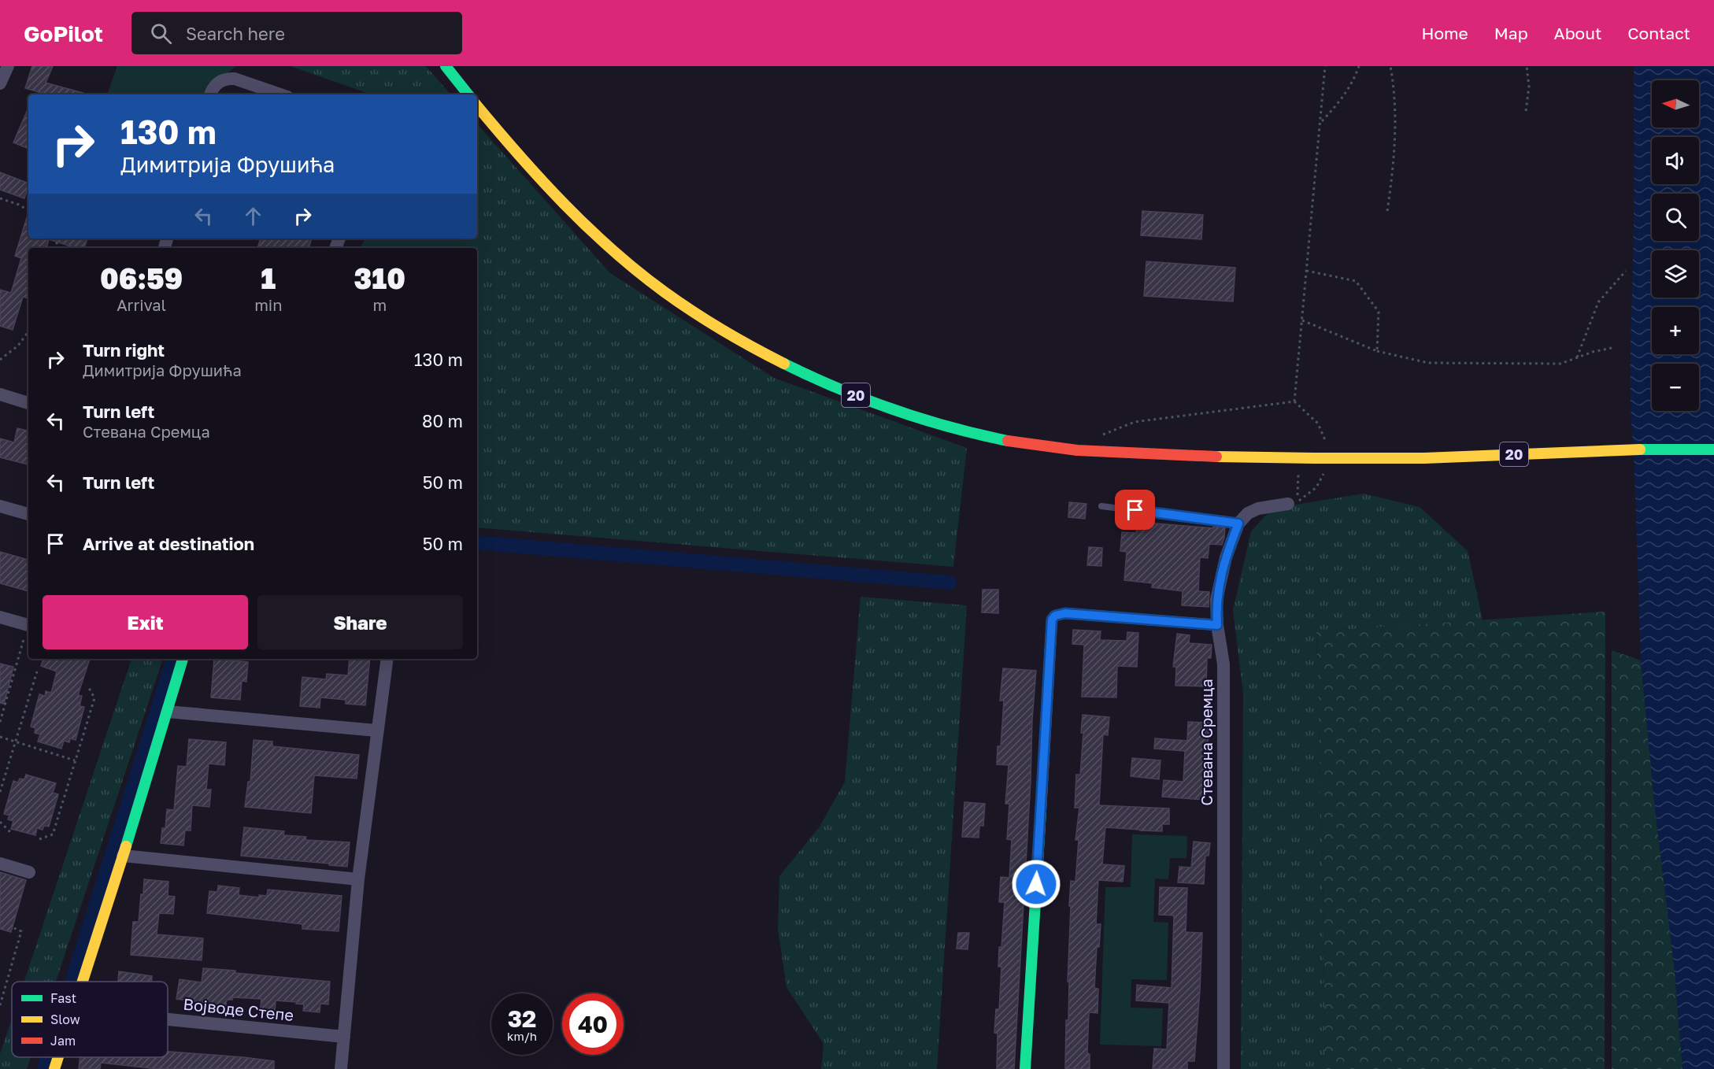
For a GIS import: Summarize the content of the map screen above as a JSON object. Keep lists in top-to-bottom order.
{
  "streets": {
    "main road": ["20"],
    "street": ["Стевана Сремца", "Војводе Степе"]
  },
  "legend": ["Fast", "Slow", "Jam"],
  "north": "left",
  "page": {
    "header": "GoPilot",
    "search": "Search here",
    "nav": [
      "Home",
      "Map",
      "About",
      "Contact"
    ],
    "map_buttons": ["+", "−"],
    "turn": ["130 m", "Димитрија Фрушића"],
    "eta": [
      "06:59",
      "Arrival",
      "1",
      "min",
      "310",
      "m"
    ],
    "list": [
      {
        "name": "Turn right",
        "note": "Димитрија Фрушића",
        "value": "130 m"
      },
      {
        "name": "Turn left",
        "note": "Стевана Сремца",
        "value": "80 m"
      },
      {
        "name": "Turn left",
        "value": "50 m"
      },
      {
        "name": "Arrive at destination",
        "value": "50 m"
      }
    ],
    "buttons": ["Exit", "Share"],
    "speed": "32 km/h",
    "limit": "40"
  }
}
